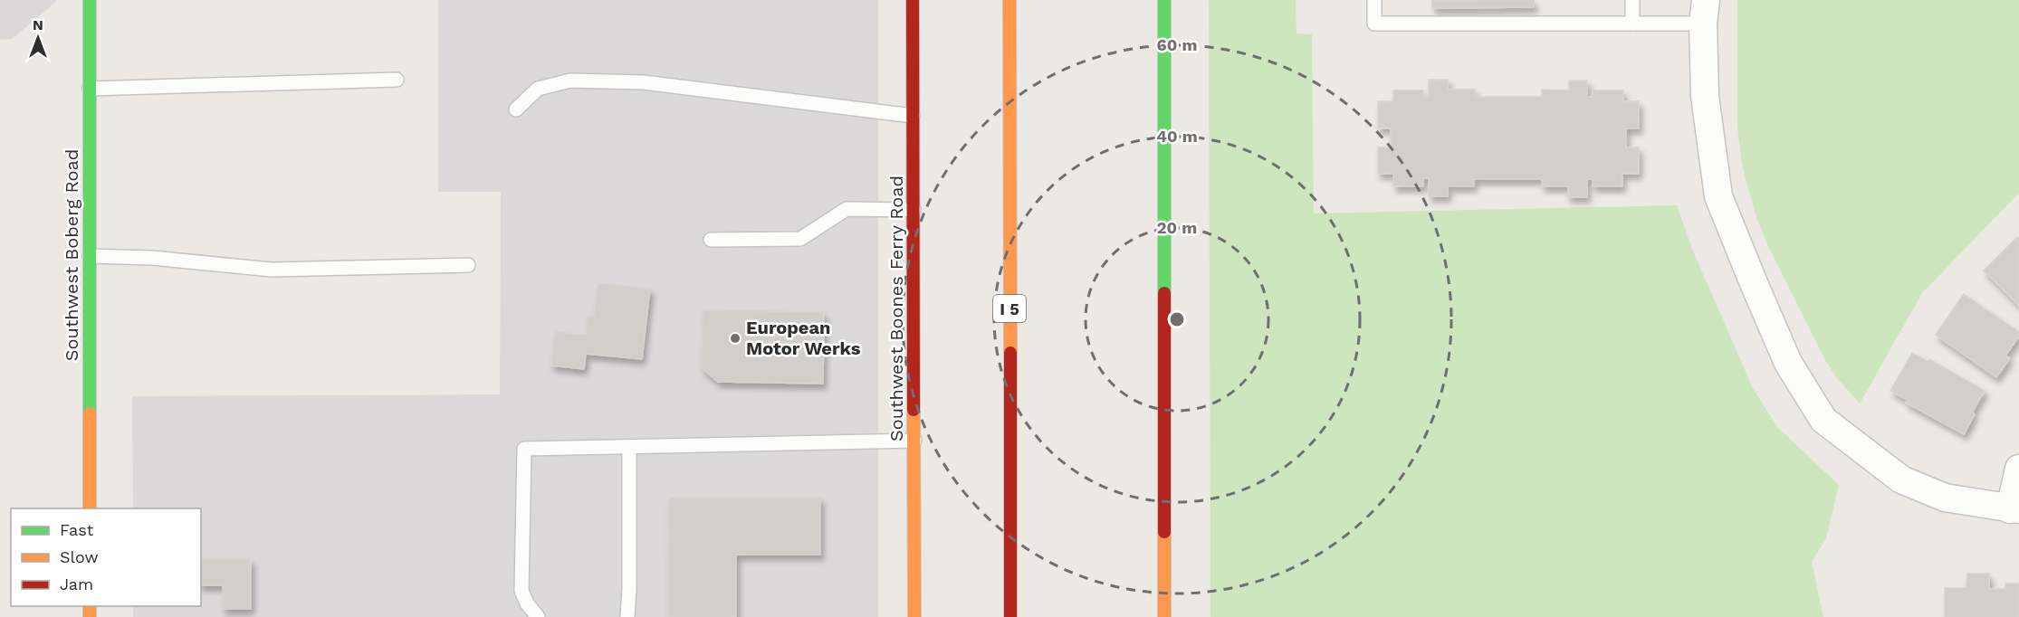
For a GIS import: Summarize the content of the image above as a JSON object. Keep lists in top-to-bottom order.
{
  "streets": {
    "main road": ["Southwest Boberg Road", "Southwest Boones Ferry Road", "I 5"]
  },
  "places": ["European Motor Werks"],
  "legend": ["Fast", "Slow", "Jam"],
  "north": "top",
  "rings": ["60 m", "40 m", "20 m"]
}
